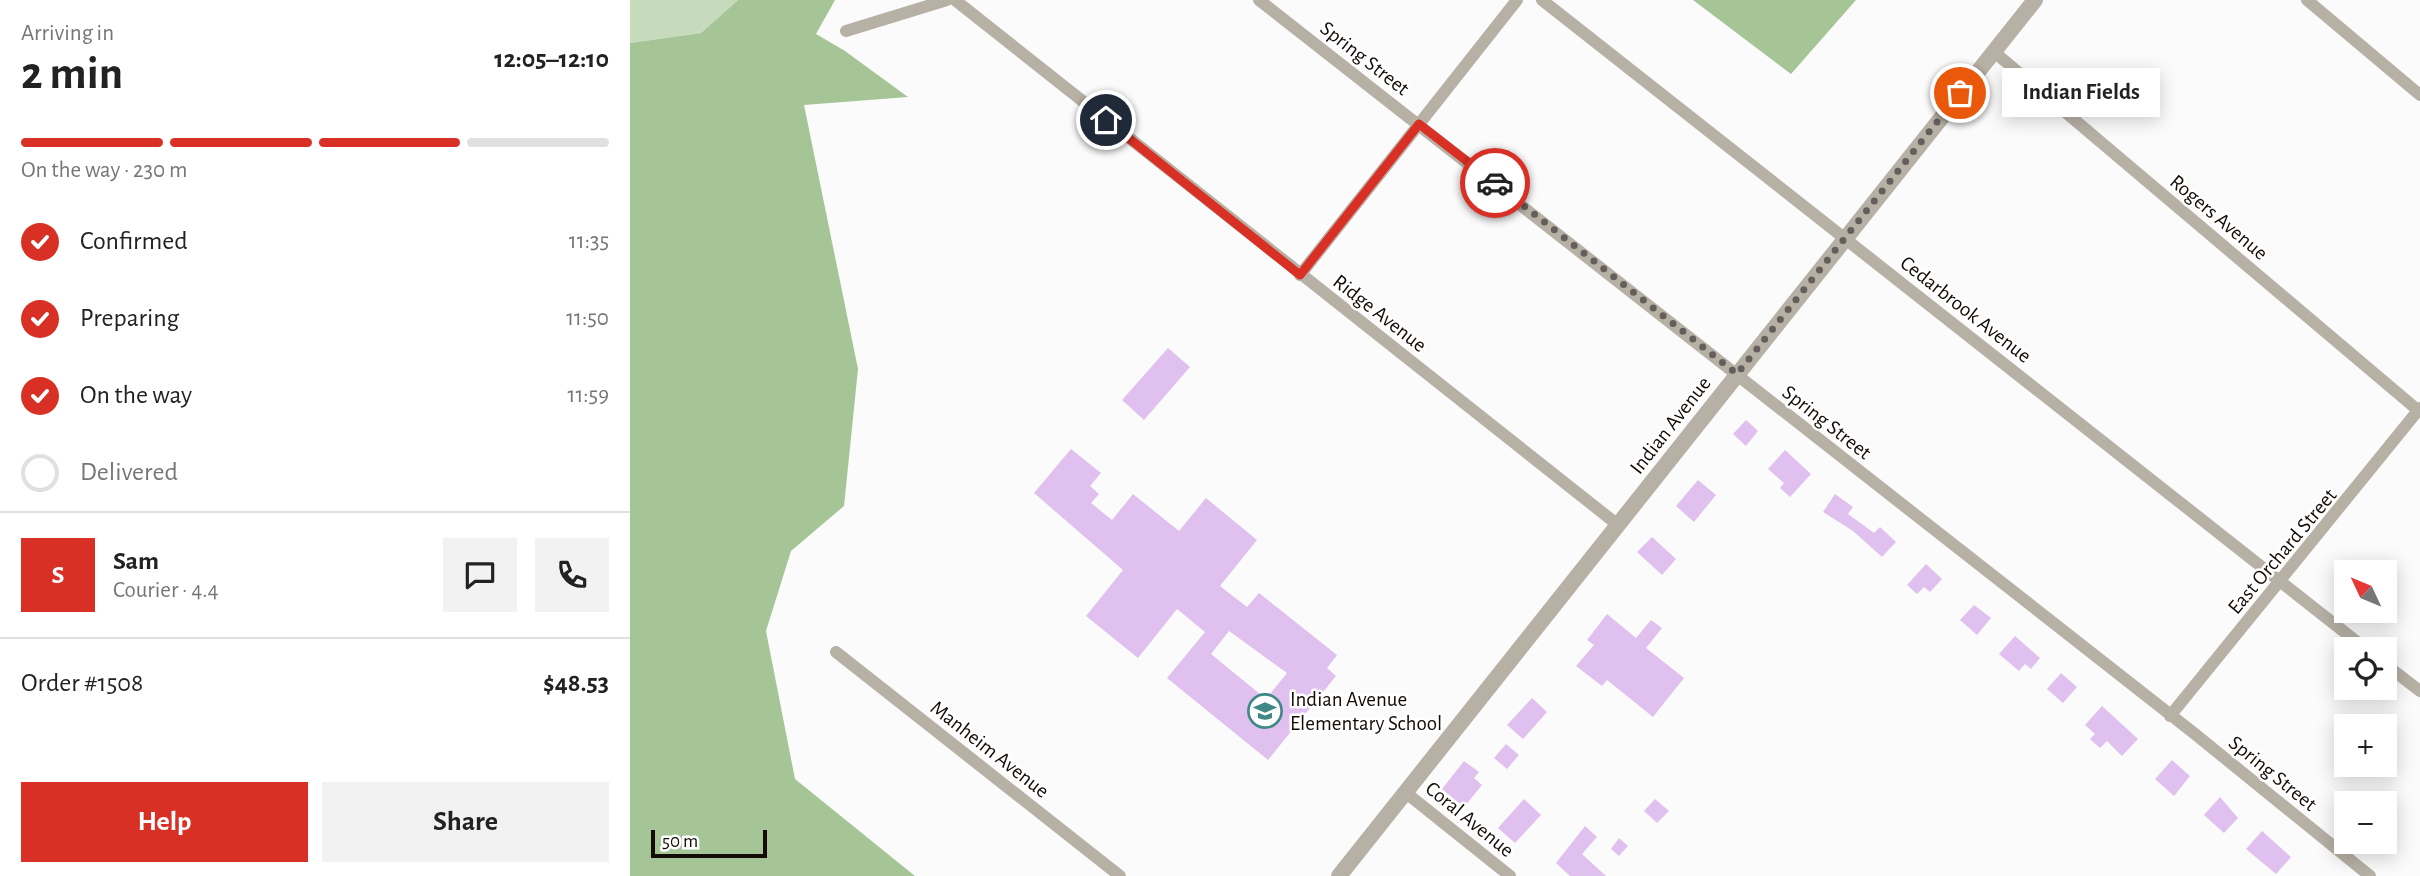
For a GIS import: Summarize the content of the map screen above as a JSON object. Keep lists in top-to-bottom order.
{
  "streets": {
    "street": [
      "Spring Street",
      "Rogers Avenue",
      "Cedarbrook Avenue",
      "Ridge Avenue",
      "Indian Avenue",
      "East Orchard Street",
      "Manheim Avenue",
      "Coral Avenue"
    ]
  },
  "crossings": [
    ["Spring Street", "Indian Avenue"],
    ["Spring Street", "East Orchard Street"],
    ["Rogers Avenue", "Indian Avenue"],
    ["Rogers Avenue", "East Orchard Street"],
    ["Cedarbrook Avenue", "Indian Avenue"],
    ["Cedarbrook Avenue", "East Orchard Street"],
    ["Ridge Avenue", "Indian Avenue"],
    ["Indian Avenue", "Coral Avenue"]
  ],
  "places": {
    "other": ["Indian Fields"],
    "school or university": ["Indian Avenue Elementary School"]
  },
  "scale_bar": "50 m",
  "north": "top left",
  "page": {
    "heading": ["2 min", "Arriving in", "12:05–12:10"],
    "panel": [
      "Sam",
      "Courier · 4.4",
      "Order #1508",
      "$48.53"
    ],
    "bubble": "Indian Fields",
    "bar": "On the way · 230 m",
    "list": [
      ["Confirmed", "11:35"],
      ["Preparing", "11:50"],
      ["On the way", "11:59"],
      "Delivered"
    ],
    "round": "S",
    "map_buttons": ["+", "−"],
    "buttons": ["Help", "Share"],
    "scale": "50 m"
  }
}
